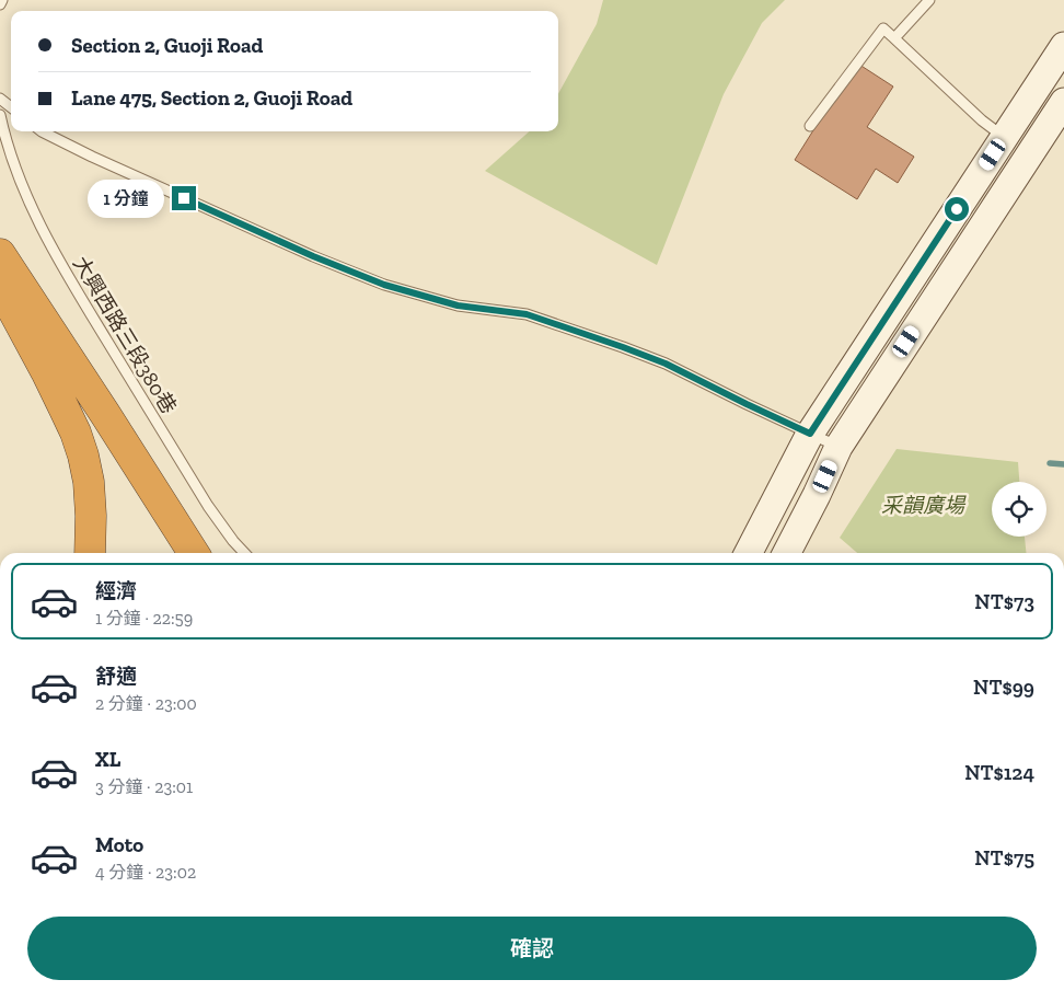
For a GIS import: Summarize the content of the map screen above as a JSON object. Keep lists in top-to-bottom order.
{
  "streets": {
    "lane": ["大興西路三段380巷"]
  },
  "parks": ["采韻廣場"],
  "page": {
    "banner": ["Section 2, Guoji Road", "Lane 475, Section 2, Guoji Road"],
    "bubble": "1 分鐘",
    "list": [
      {
        "name": "經濟",
        "note": "1 分鐘 · 22:59",
        "value": "NT$73"
      },
      {
        "name": "舒適",
        "note": "2 分鐘 · 23:00",
        "value": "NT$99"
      },
      {
        "name": "XL",
        "note": "3 分鐘 · 23:01",
        "value": "NT$124"
      },
      {
        "name": "Moto",
        "note": "4 分鐘 · 23:02",
        "value": "NT$75"
      }
    ],
    "buttons": "確認"
  }
}
